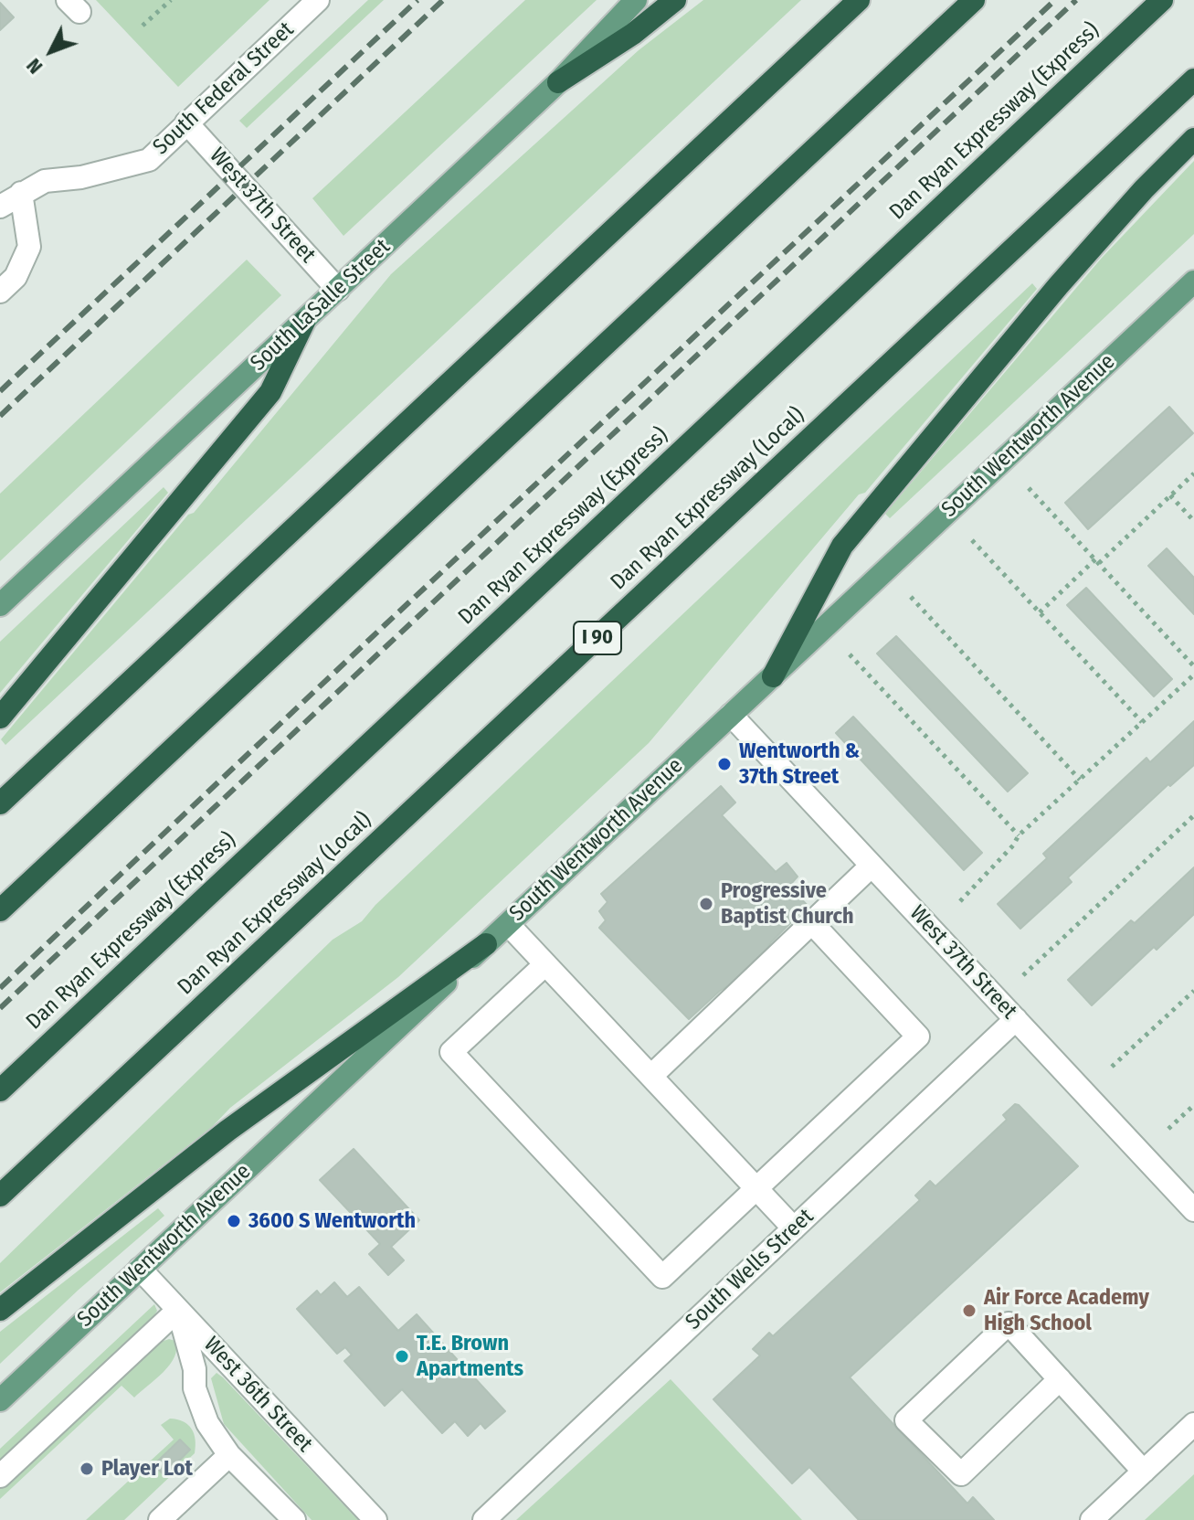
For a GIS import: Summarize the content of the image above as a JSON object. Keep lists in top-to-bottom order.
{
  "streets": {
    "highway": ["Dan Ryan Expressway (Express)", "Dan Ryan Expressway (Local)", "I 90"],
    "main road": ["South LaSalle Street", "South Wentworth Avenue"],
    "street": [
      "South Federal Street",
      "West 37th Street",
      "South Wells Street",
      "West 36th Street"
    ]
  },
  "crossings": [
    ["South Federal Street", "West 37th Street"],
    ["West 37th Street", "South LaSalle Street"],
    ["West 37th Street", "South Wentworth Avenue"],
    ["West 37th Street", "South Wells Street"],
    ["South Wentworth Avenue", "West 36th Street"]
  ],
  "places": [
    "Wentworth & 37th Street",
    "Progressive Baptist Church",
    "3600 S Wentworth",
    "Air Force Academy High School",
    "T.E. Brown Apartments",
    "Player Lot"
  ],
  "north": "bottom left"
}
